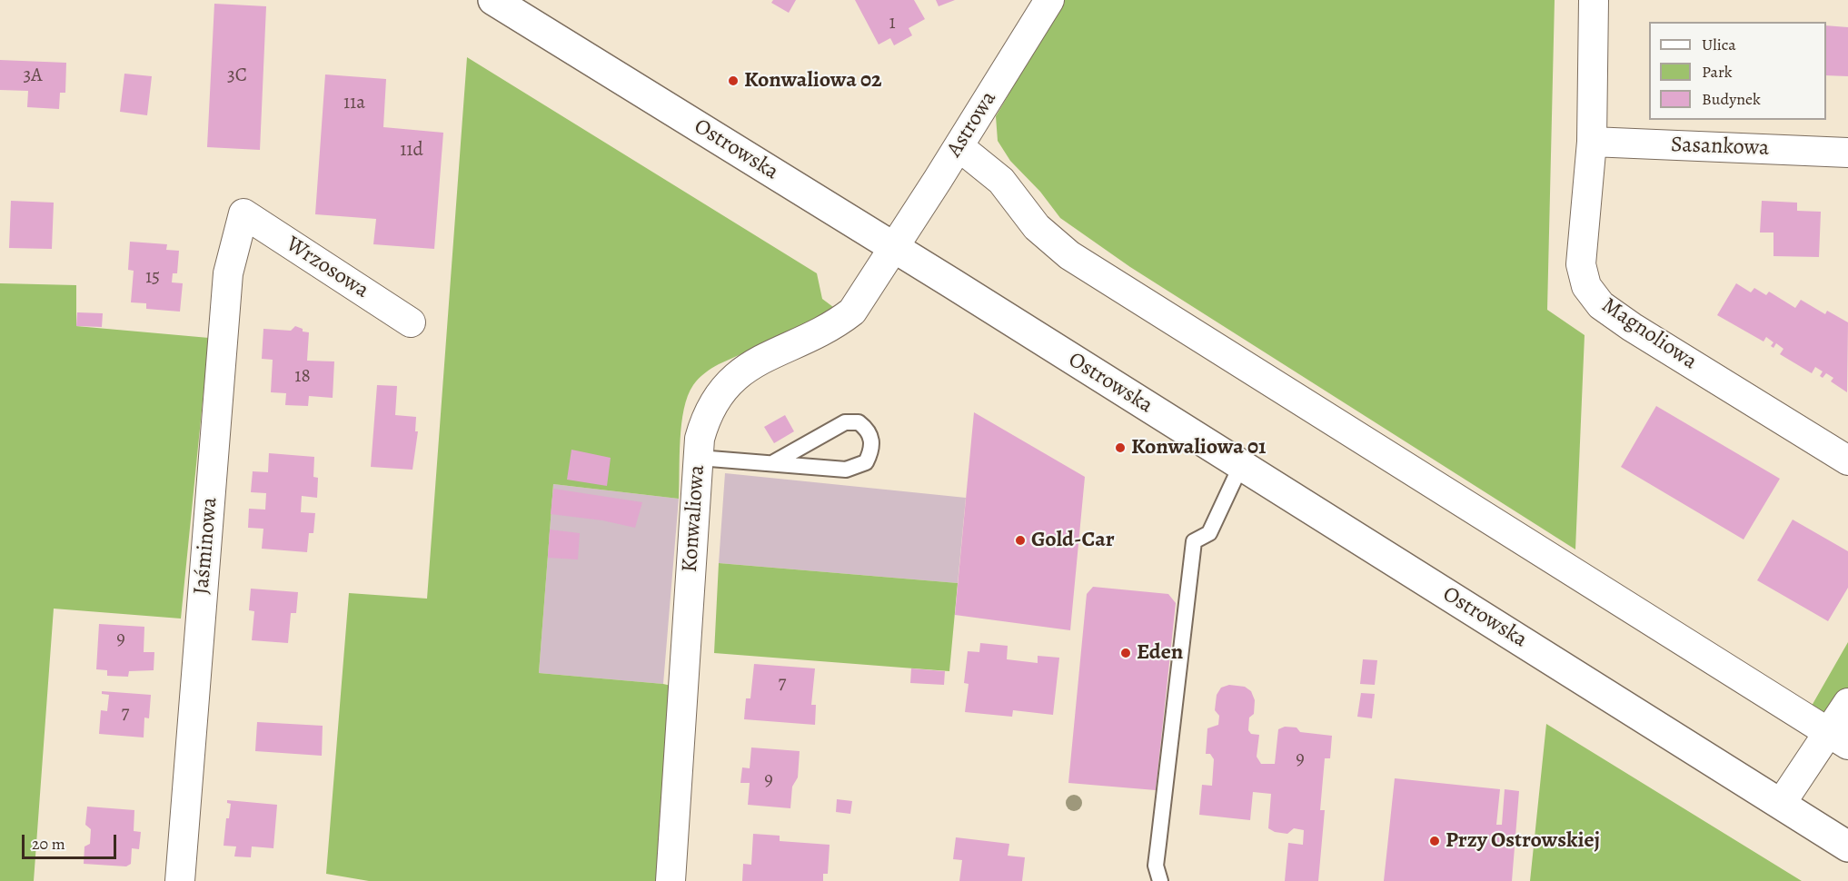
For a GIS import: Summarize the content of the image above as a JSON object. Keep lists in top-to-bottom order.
{
  "streets": {
    "main road": ["Ostrowska"],
    "street": [
      "Astrowa",
      "Sasankowa",
      "Wrzosowa",
      "Magnoliowa",
      "Konwaliowa",
      "Jaśminowa"
    ]
  },
  "crossings": [
    ["Astrowa", "Ostrowska"],
    ["Astrowa", "Konwaliowa"],
    ["Sasankowa", "Magnoliowa"],
    ["Ostrowska", "Konwaliowa"],
    ["Wrzosowa", "Jaśminowa"]
  ],
  "places": [
    "Konwaliowa 02",
    "Konwaliowa 01",
    "Gold-Car",
    "Eden",
    "Przy Ostrowskiej"
  ],
  "house_numbers": [
    "1",
    "3A",
    "3C",
    "11a",
    "11d",
    "15",
    "18",
    "9",
    "7",
    "7",
    "9",
    "9"
  ],
  "legend": ["Ulica", "Park", "Budynek"],
  "scale_bar": "20 m"
}
